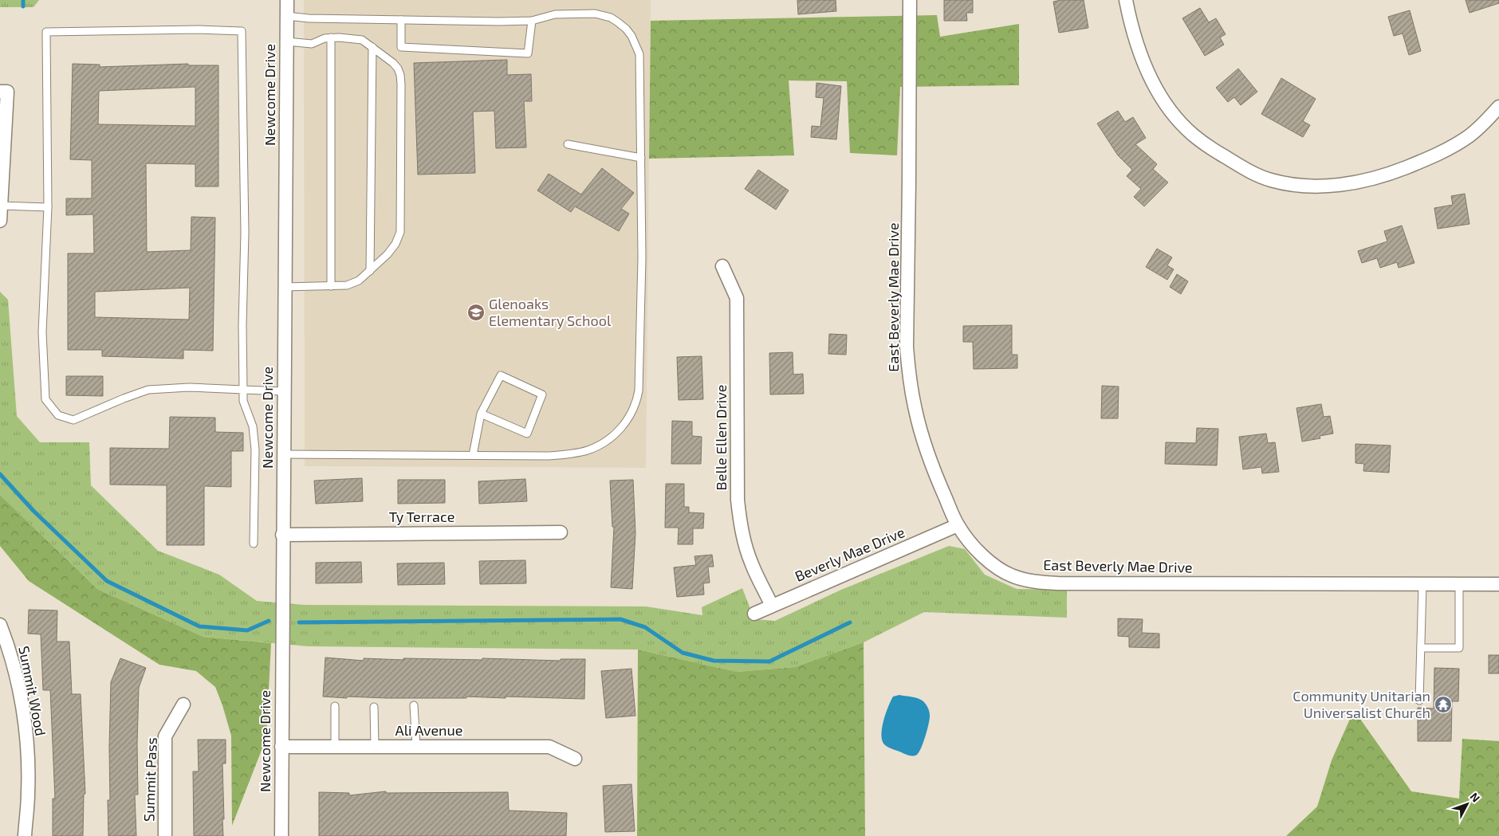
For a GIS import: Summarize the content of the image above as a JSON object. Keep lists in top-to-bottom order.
{
  "streets": {
    "street": [
      "Newcome Drive",
      "East Beverly Mae Drive",
      "Belle Ellen Drive",
      "Ty Terrace",
      "Beverly Mae Drive",
      "Summit Wood",
      "Ali Avenue",
      "Summit Pass"
    ]
  },
  "crossings": [
    ["Newcome Drive", "Ty Terrace"],
    ["Newcome Drive", "Ali Avenue"],
    ["East Beverly Mae Drive", "Beverly Mae Drive"],
    ["Belle Ellen Drive", "Beverly Mae Drive"]
  ],
  "places": {
    "school or university": ["Glenoaks Elementary School"],
    "temple": ["Community Unitarian Universalist Church"]
  },
  "north": "top right"
}
